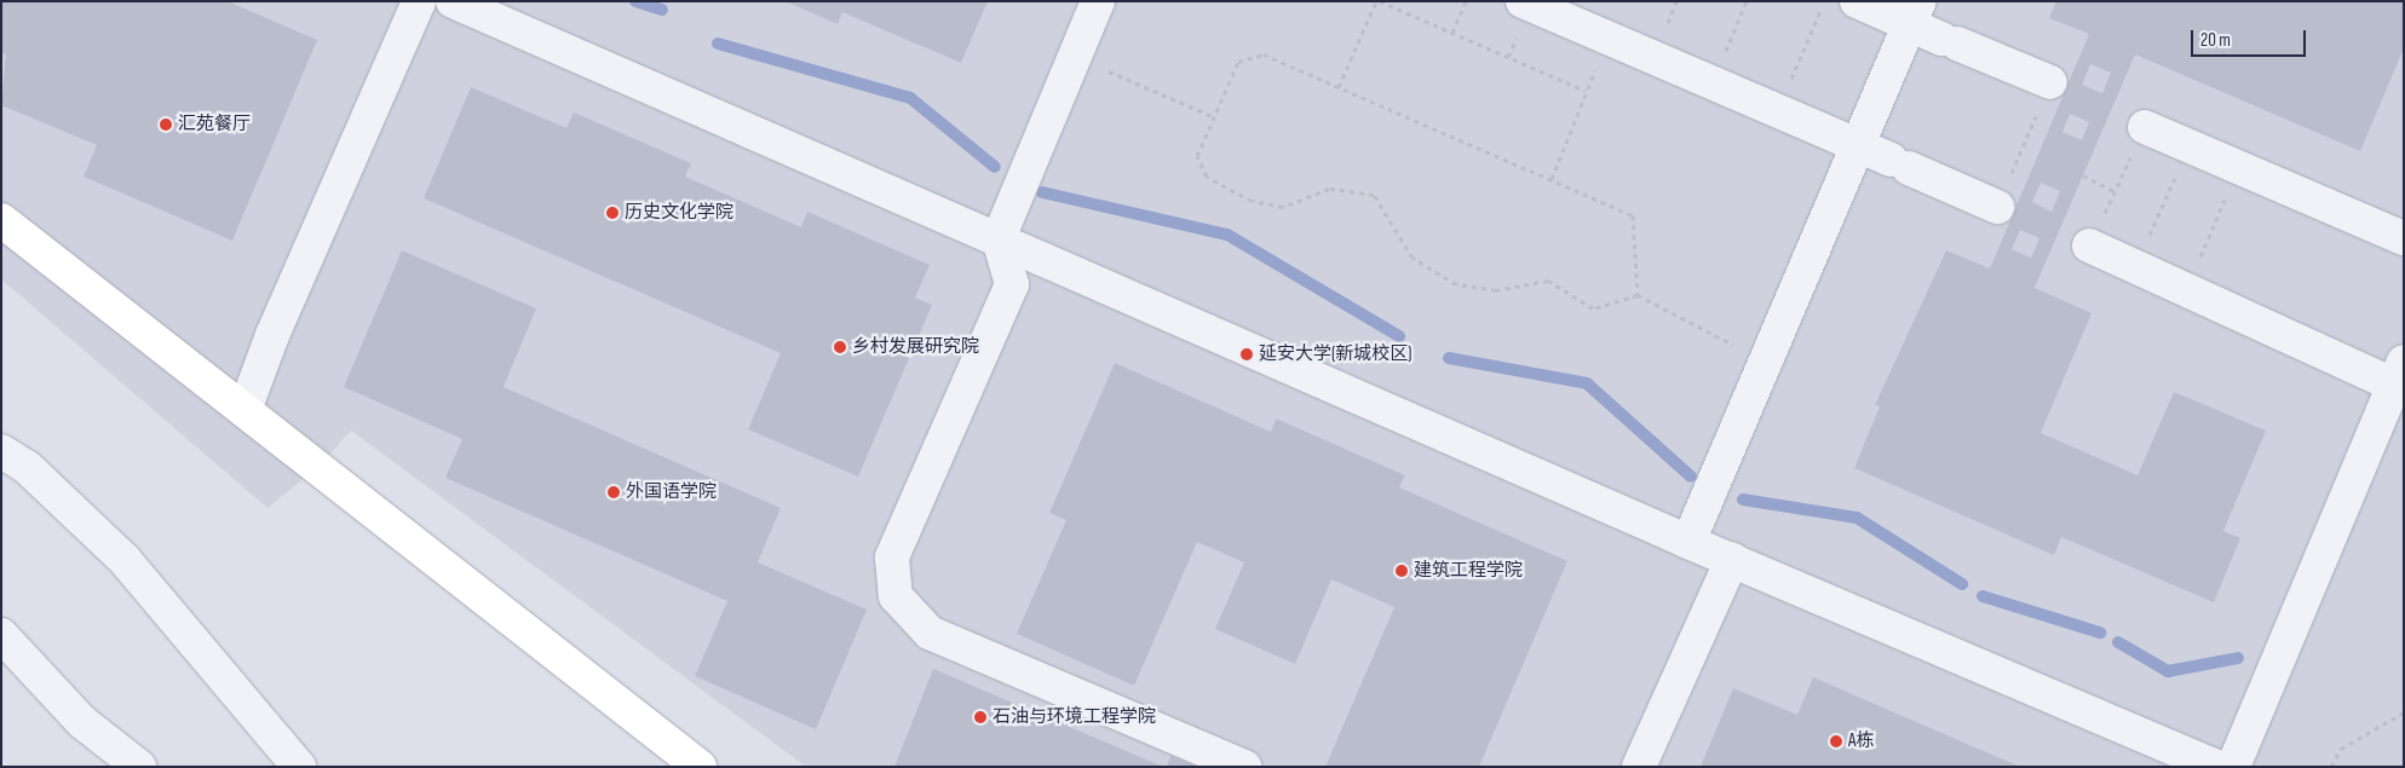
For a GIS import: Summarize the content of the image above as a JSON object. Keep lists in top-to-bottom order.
{
  "places": [
    "汇苑餐厅",
    "历史文化学院",
    "乡村发展研究院",
    "延安大学(新城校区)",
    "外国语学院",
    "建筑工程学院",
    "石油与环境工程学院",
    "A栋"
  ],
  "scale_bar": "20 m"
}
